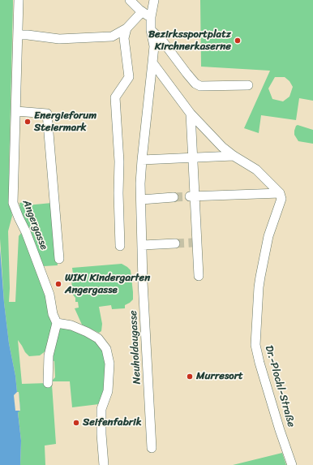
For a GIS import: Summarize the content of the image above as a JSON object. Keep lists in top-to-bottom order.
{
  "streets": {
    "street": ["Angergasse", "Neuholdaugasse", "Dr.-Plochl-Straße"]
  },
  "places": [
    "Bezirkssportplatz Kirchnerkaserne",
    "Energieforum Steiermark",
    "WIKI Kindergarten Angergasse",
    "Murresort",
    "Seifenfabrik"
  ]
}
